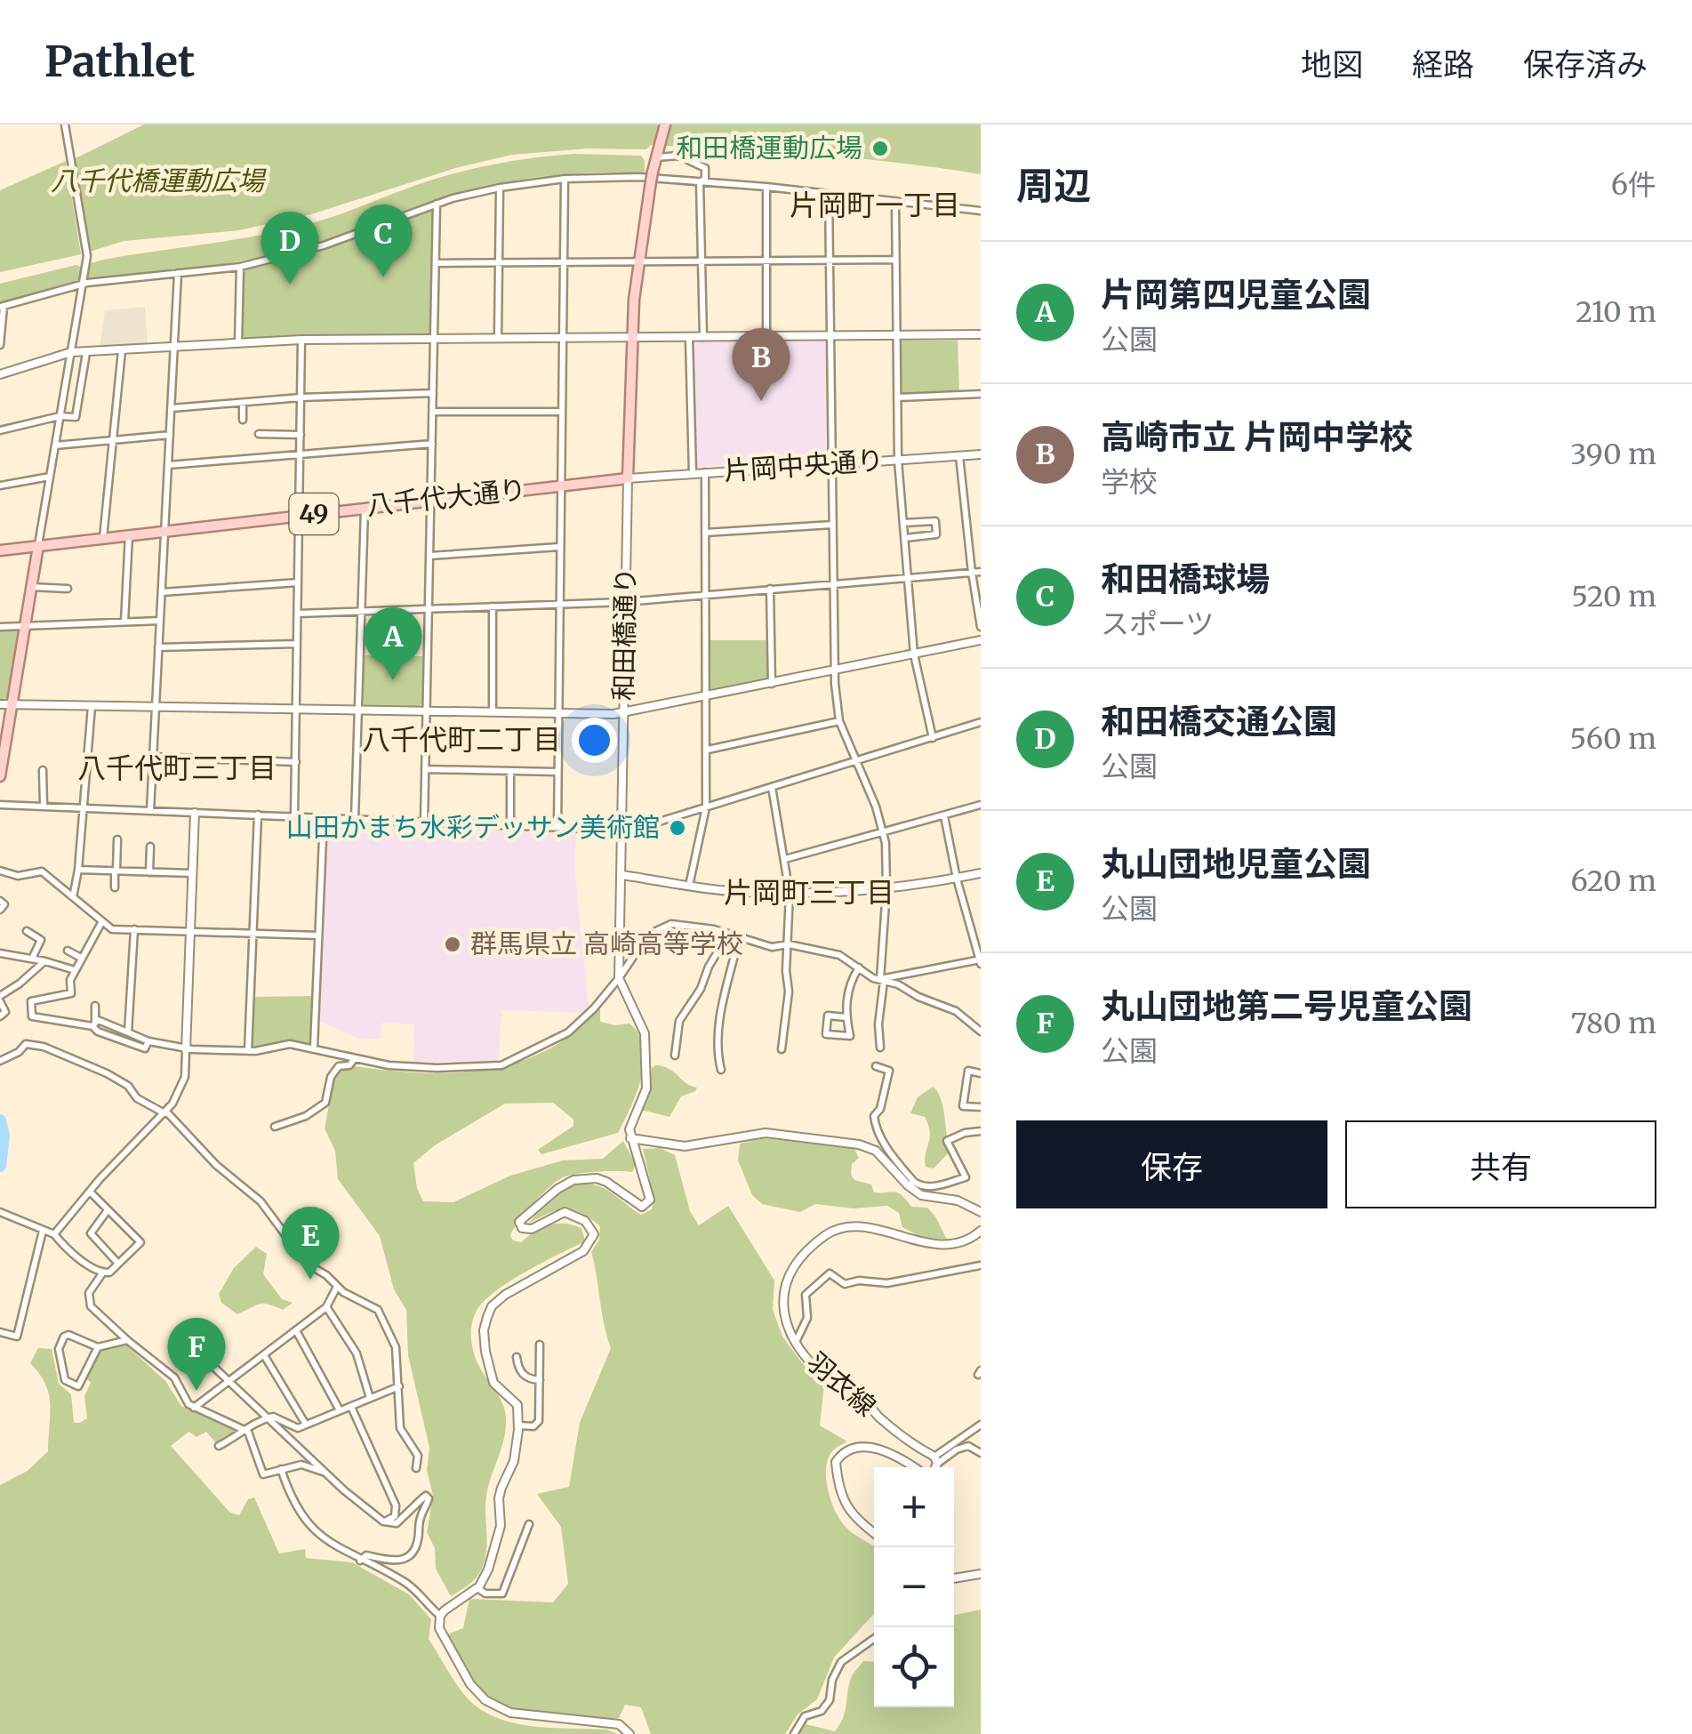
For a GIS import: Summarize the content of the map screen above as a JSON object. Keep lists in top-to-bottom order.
{
  "streets": {
    "main road": ["八千代大通り", "49", "和田橋通り"],
    "street": ["片岡中央通り", "羽衣線"]
  },
  "crossings": [
    ["片岡中央通り", "八千代大通り"],
    ["片岡中央通り", "和田橋通り"],
    ["八千代大通り", "和田橋通り"]
  ],
  "districts": [
    "片岡町一丁目",
    "八千代町二丁目",
    "八千代町三丁目",
    "片岡町三丁目"
  ],
  "parks": ["八千代橋運動広場"],
  "places": ["和田橋運動広場", "山田かまち水彩デッサン美術館", "群馬県立 高崎高等学校"],
  "page": {
    "header": "Pathlet",
    "nav": ["地図", "経路", "保存済み"],
    "heading": ["周辺", "6件"],
    "pins": [
      "C",
      "D",
      "B",
      "A",
      "E",
      "F"
    ],
    "list": [
      {
        "mark": "A",
        "name": "片岡第四児童公園",
        "note": "公園",
        "value": "210 m"
      },
      {
        "mark": "B",
        "name": "高崎市立 片岡中学校",
        "note": "学校",
        "value": "390 m"
      },
      {
        "mark": "C",
        "name": "和田橋球場",
        "note": "スポーツ",
        "value": "520 m"
      },
      {
        "mark": "D",
        "name": "和田橋交通公園",
        "note": "公園",
        "value": "560 m"
      },
      {
        "mark": "E",
        "name": "丸山団地児童公園",
        "note": "公園",
        "value": "620 m"
      },
      {
        "mark": "F",
        "name": "丸山団地第二号児童公園",
        "note": "公園",
        "value": "780 m"
      }
    ],
    "buttons": ["保存", "共有"],
    "map_buttons": ["+", "−"]
  }
}
